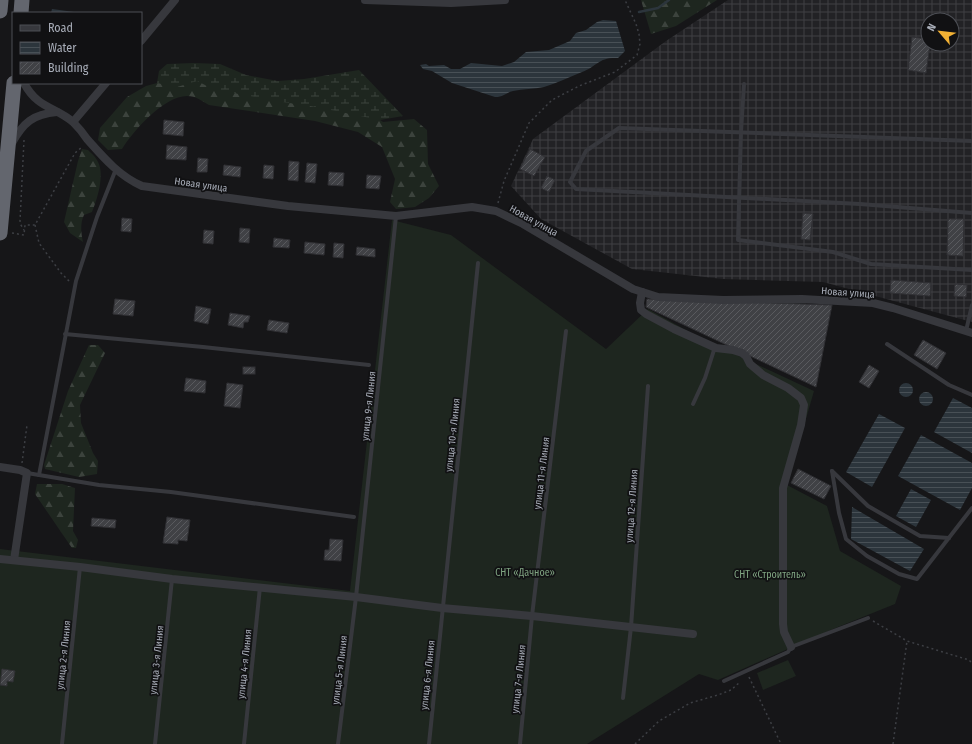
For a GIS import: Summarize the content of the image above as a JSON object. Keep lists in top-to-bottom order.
{
  "streets": {
    "street": ["Новая улица"],
    "lane": [
      "улица 9-я Линия",
      "улица 10-я Линия",
      "улица 11-я Линия",
      "улица 12-я Линия",
      "улица 2-я Линия",
      "улица 3-я Линия",
      "улица 4-я Линия",
      "улица 5-я Линия",
      "улица 6-я Линия",
      "улица 7-я Линия"
    ]
  },
  "crossings": [
    ["Новая улица", "улица 9-я Линия"],
    ["улица 9-я Линия", "улица 5-я Линия"],
    ["улица 10-я Линия", "улица 6-я Линия"],
    ["улица 11-я Линия", "улица 7-я Линия"]
  ],
  "parks": ["СНТ «Дачное»", "СНТ «Строитель»"],
  "legend": ["Road", "Water", "Building"],
  "north": "top left"
}
